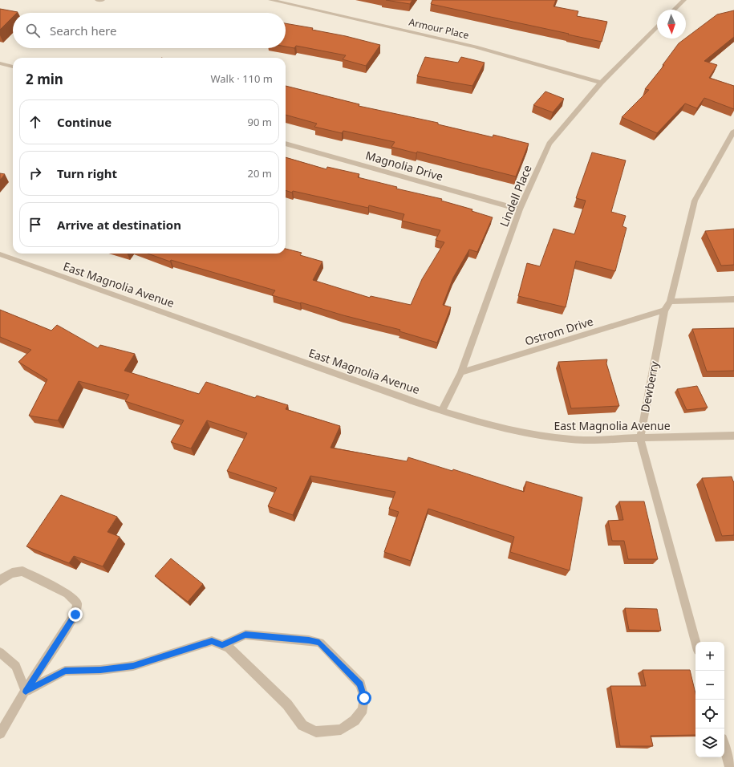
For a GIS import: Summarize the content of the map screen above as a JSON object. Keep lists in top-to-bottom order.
{
  "streets": {
    "street": [
      "Armour Place",
      "Magnolia Drive",
      "Lindell Place",
      "East Magnolia Avenue",
      "Ostrom Drive",
      "Dewberry"
    ]
  },
  "crossings": [
    ["Armour Place", "Lindell Place"],
    ["Magnolia Drive", "Lindell Place"],
    ["Lindell Place", "East Magnolia Avenue"],
    ["Lindell Place", "Ostrom Drive"],
    ["East Magnolia Avenue", "Dewberry"],
    ["Ostrom Drive", "Dewberry"]
  ],
  "north": "bottom",
  "page": {
    "search": "Search here",
    "heading": ["2 min", "Walk · 110 m"],
    "list": [
      ["Continue", "90 m"],
      ["Turn right", "20 m"],
      "Arrive at destination"
    ],
    "map_buttons": ["+", "−"]
  }
}
